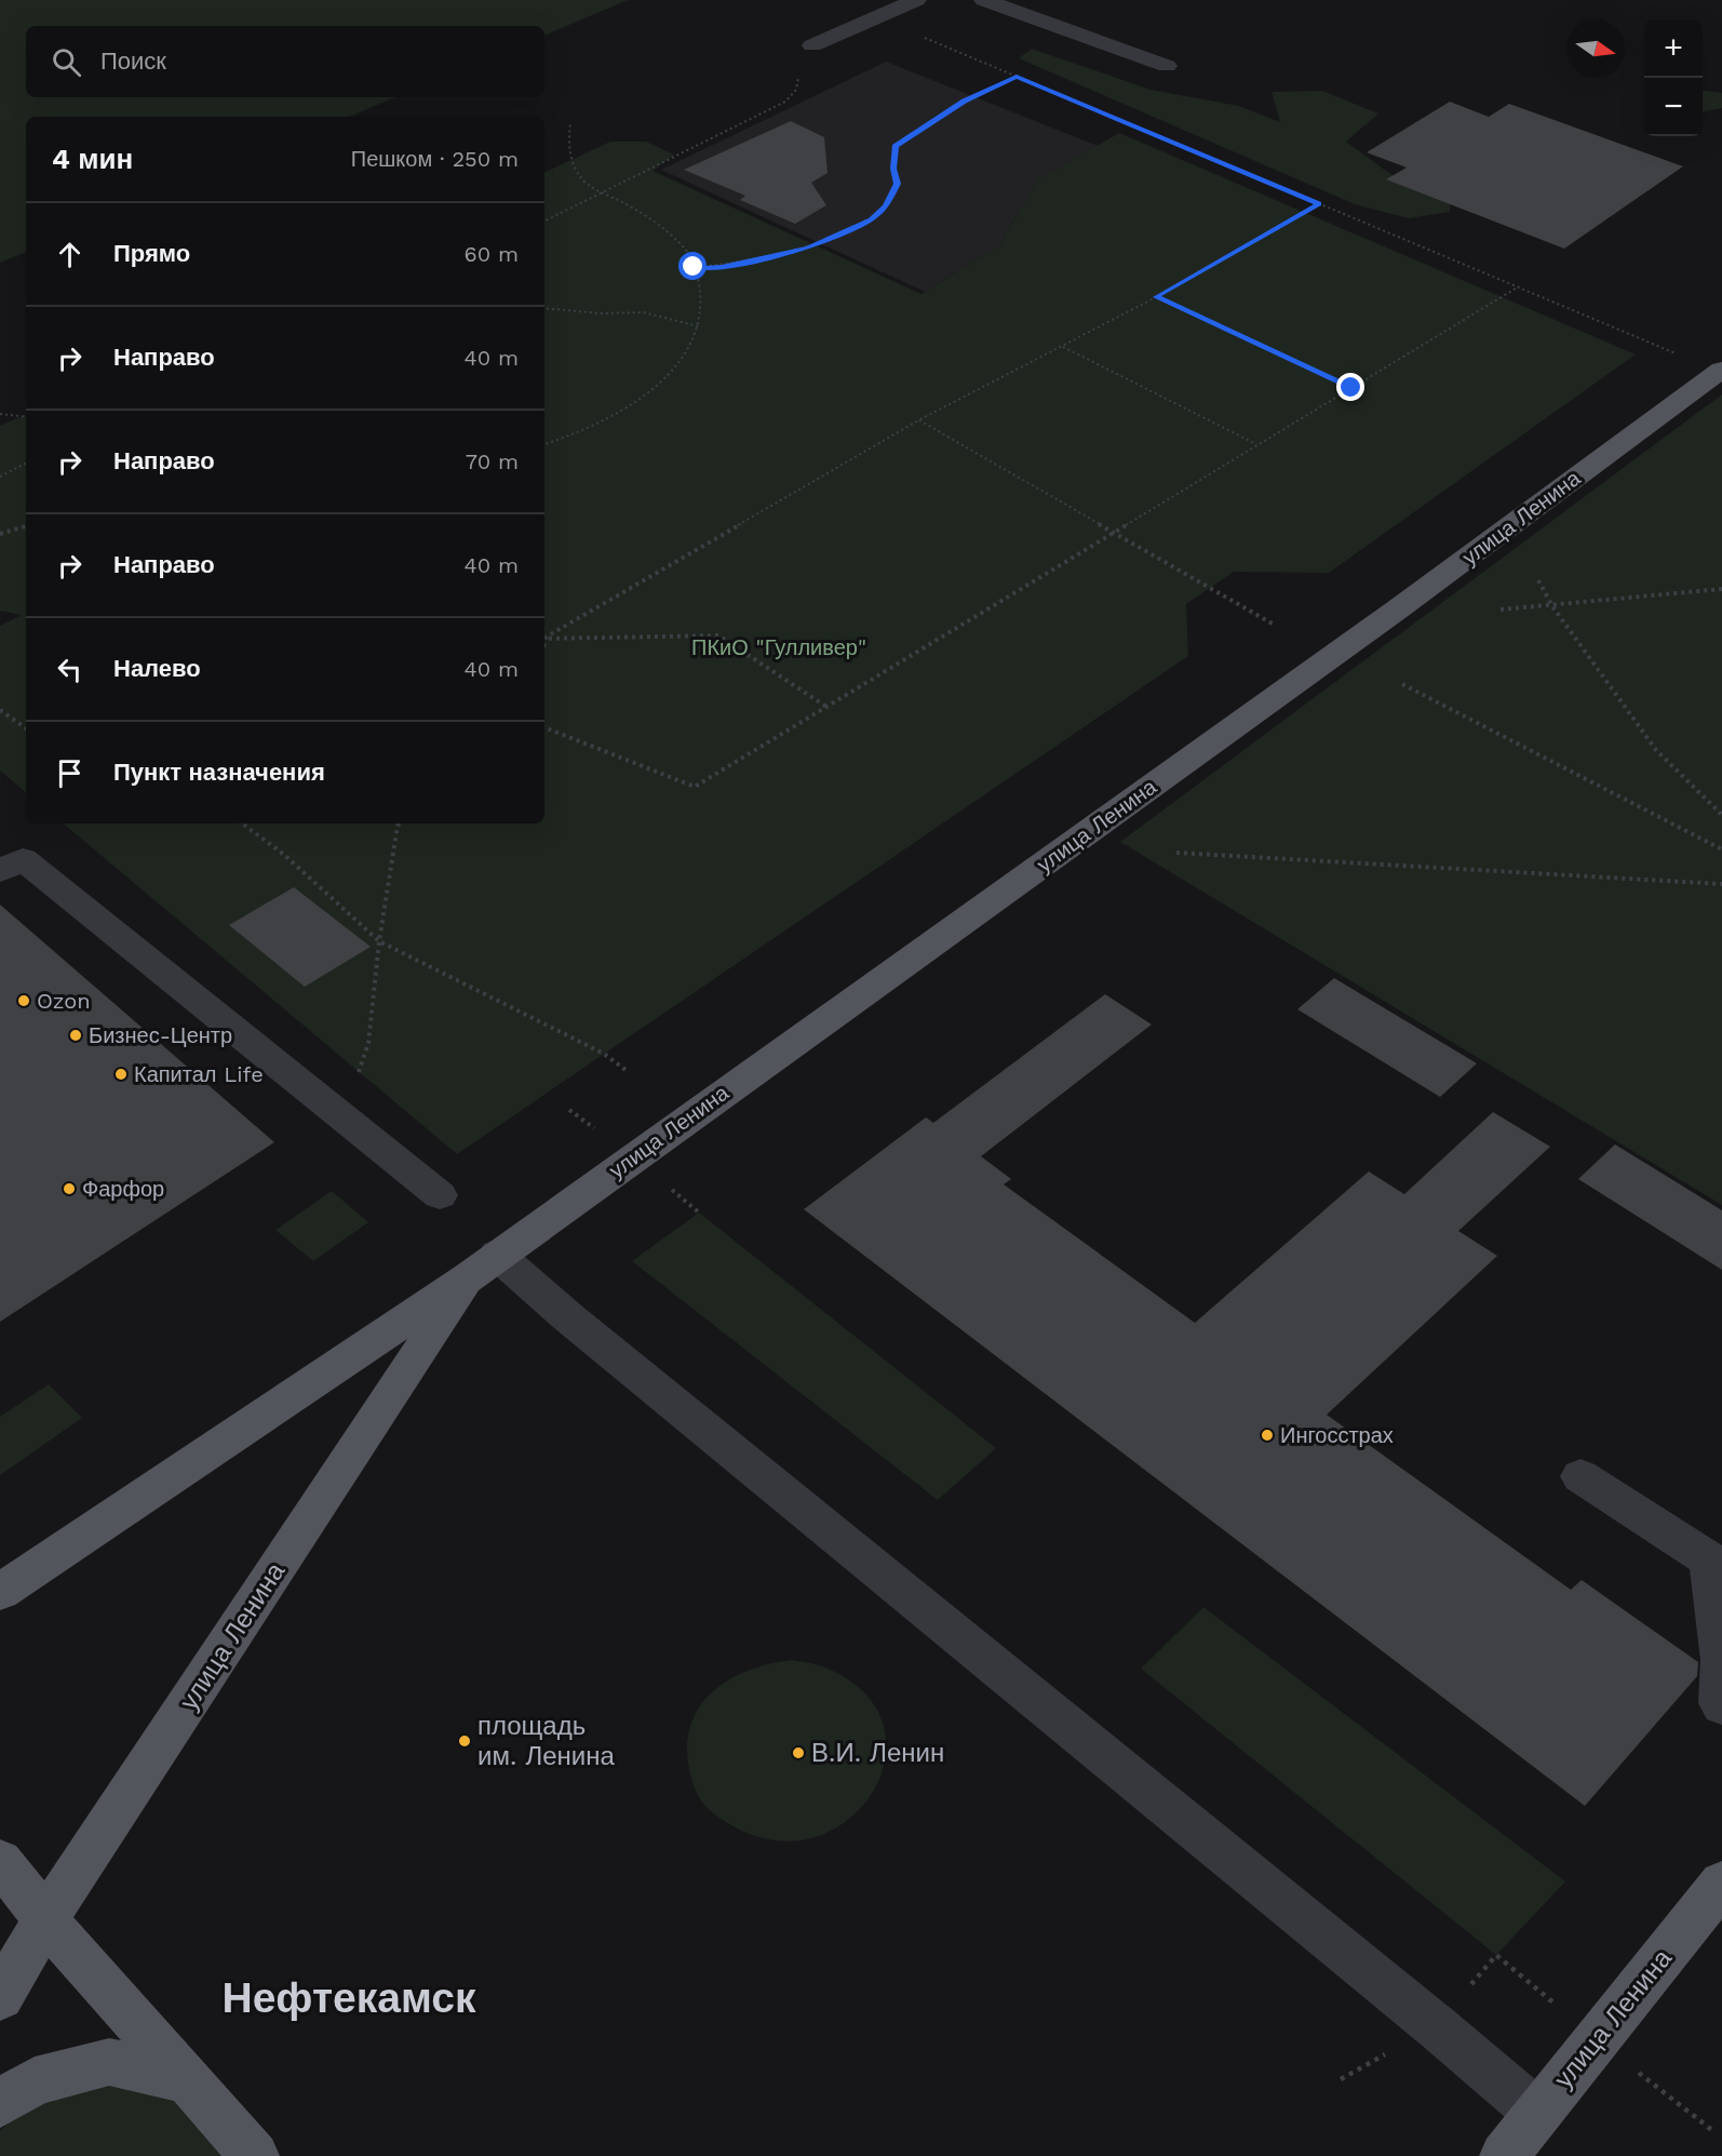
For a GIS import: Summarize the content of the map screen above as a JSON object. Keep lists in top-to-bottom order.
{
  "streets": {
    "main road": ["улица Ленина"]
  },
  "districts": ["Нефтекамск"],
  "parks": ["ПКиО \"Гулливер\""],
  "places": [
    "Ozon",
    "Бизнес-Центр",
    "Капитал Life",
    "Фарфор",
    "Ингосстрах",
    "площадь им. Ленина",
    "В.И. Ленин"
  ],
  "north": "right",
  "page": {
    "map_buttons": ["+", "−"],
    "search": "Поиск",
    "heading": ["4 мин", "Пешком · 250 m"],
    "list": [
      ["Прямо", "60 m"],
      ["Направо", "40 m"],
      ["Направо", "70 m"],
      ["Направо", "40 m"],
      ["Налево", "40 m"],
      "Пункт назначения"
    ]
  }
}
